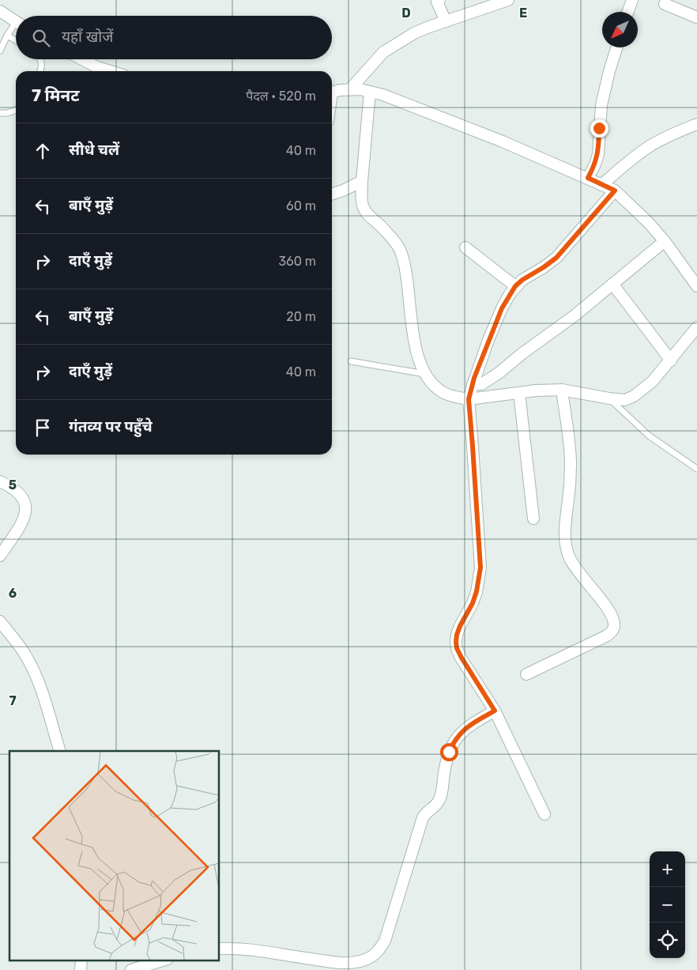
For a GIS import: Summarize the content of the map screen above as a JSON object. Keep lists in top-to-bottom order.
{
  "north": "bottom left",
  "page": {
    "search": "यहाँ खोजें",
    "heading": ["7 मिनट", "पैदल · 520 m"],
    "list": [
      ["सीधे चलें", "40 m"],
      ["बाएँ मुड़ें", "60 m"],
      ["दाएँ मुड़ें", "360 m"],
      ["बाएँ मुड़ें", "20 m"],
      ["दाएँ मुड़ें", "40 m"],
      "गंतव्य पर पहुँचे"
    ],
    "map_buttons": ["+", "−"]
  },
  "grid": {
    "columns": ["D", "E"],
    "rows": ["5", "6", "7"]
  }
}
